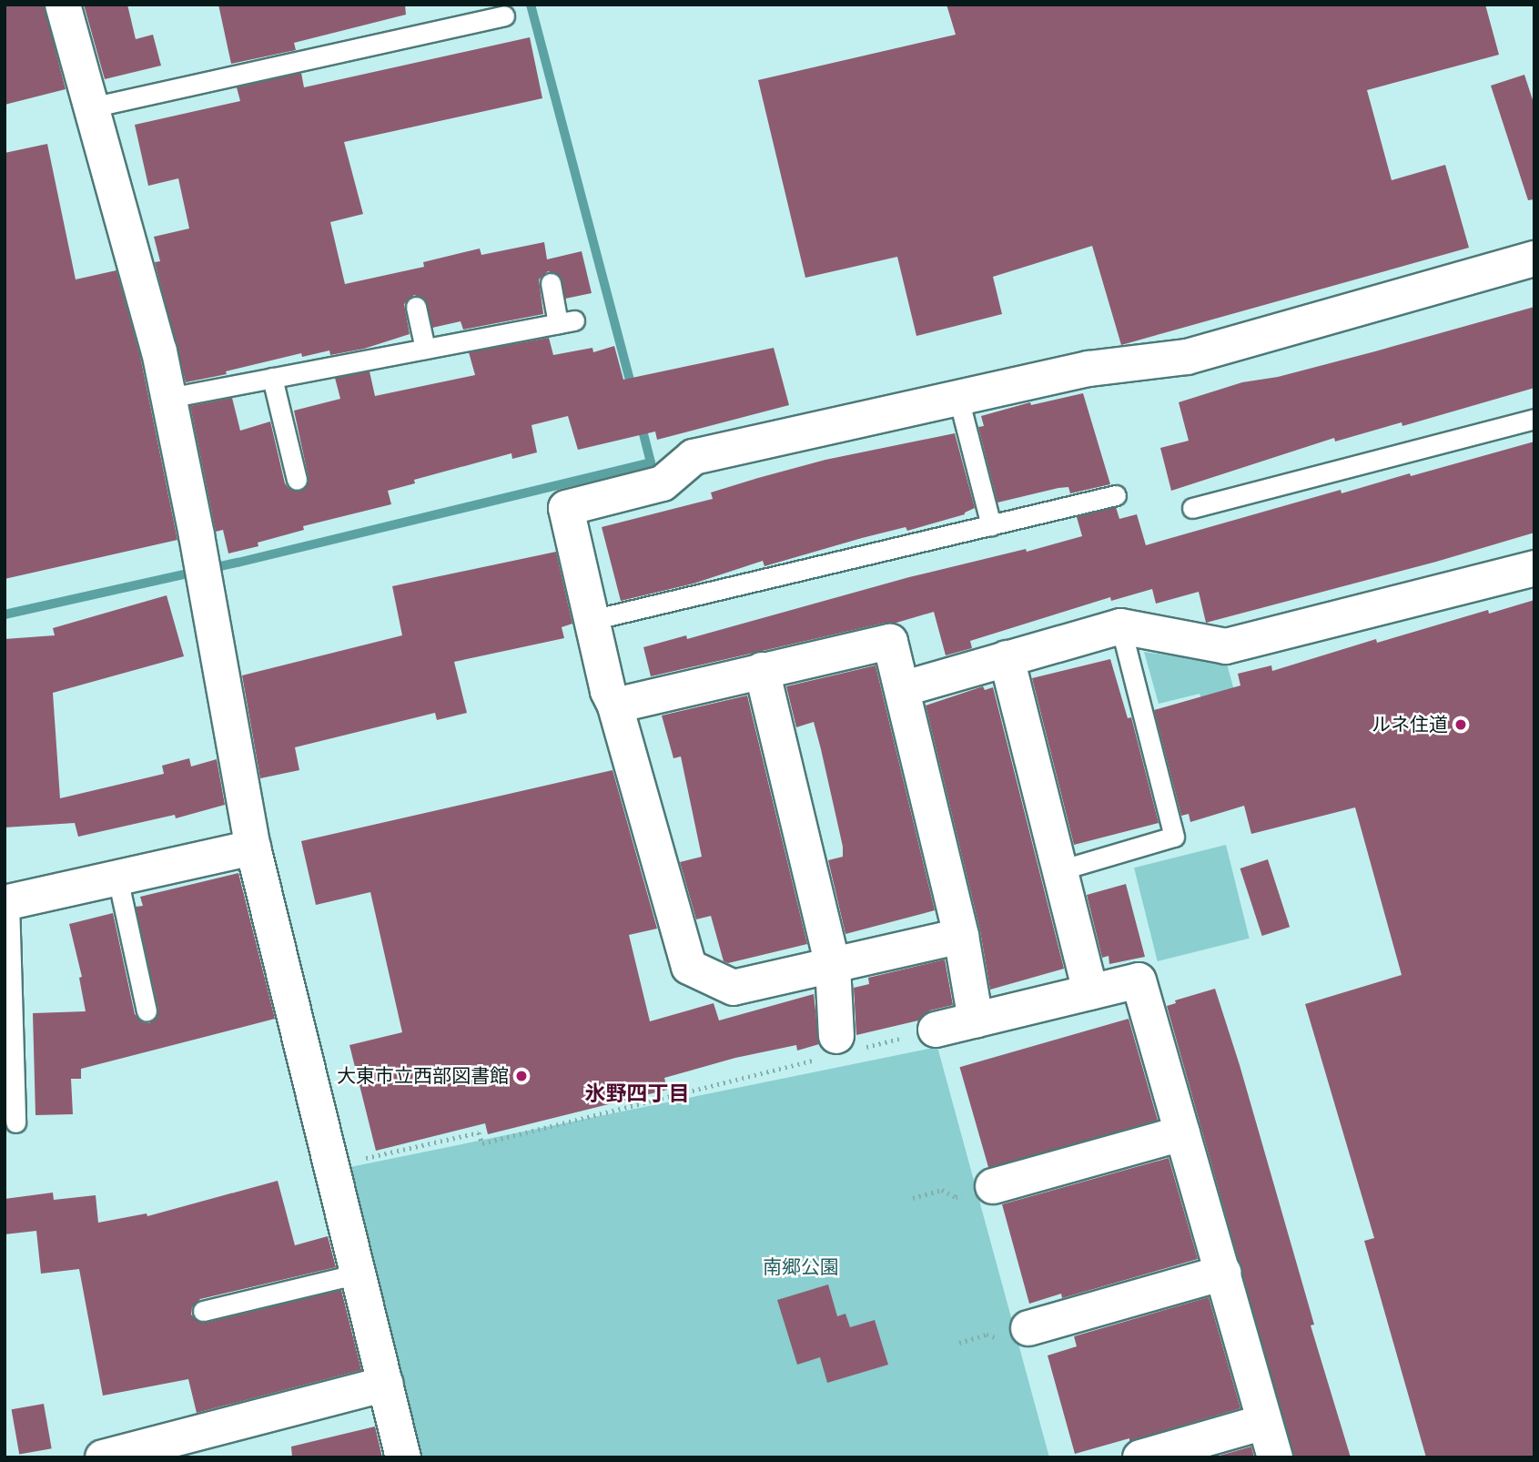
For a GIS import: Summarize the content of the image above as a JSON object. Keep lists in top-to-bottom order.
{
  "districts": ["氷野四丁目"],
  "parks": ["南郷公園"],
  "places": ["ルネ住道", "大東市立西部図書館"]
}
